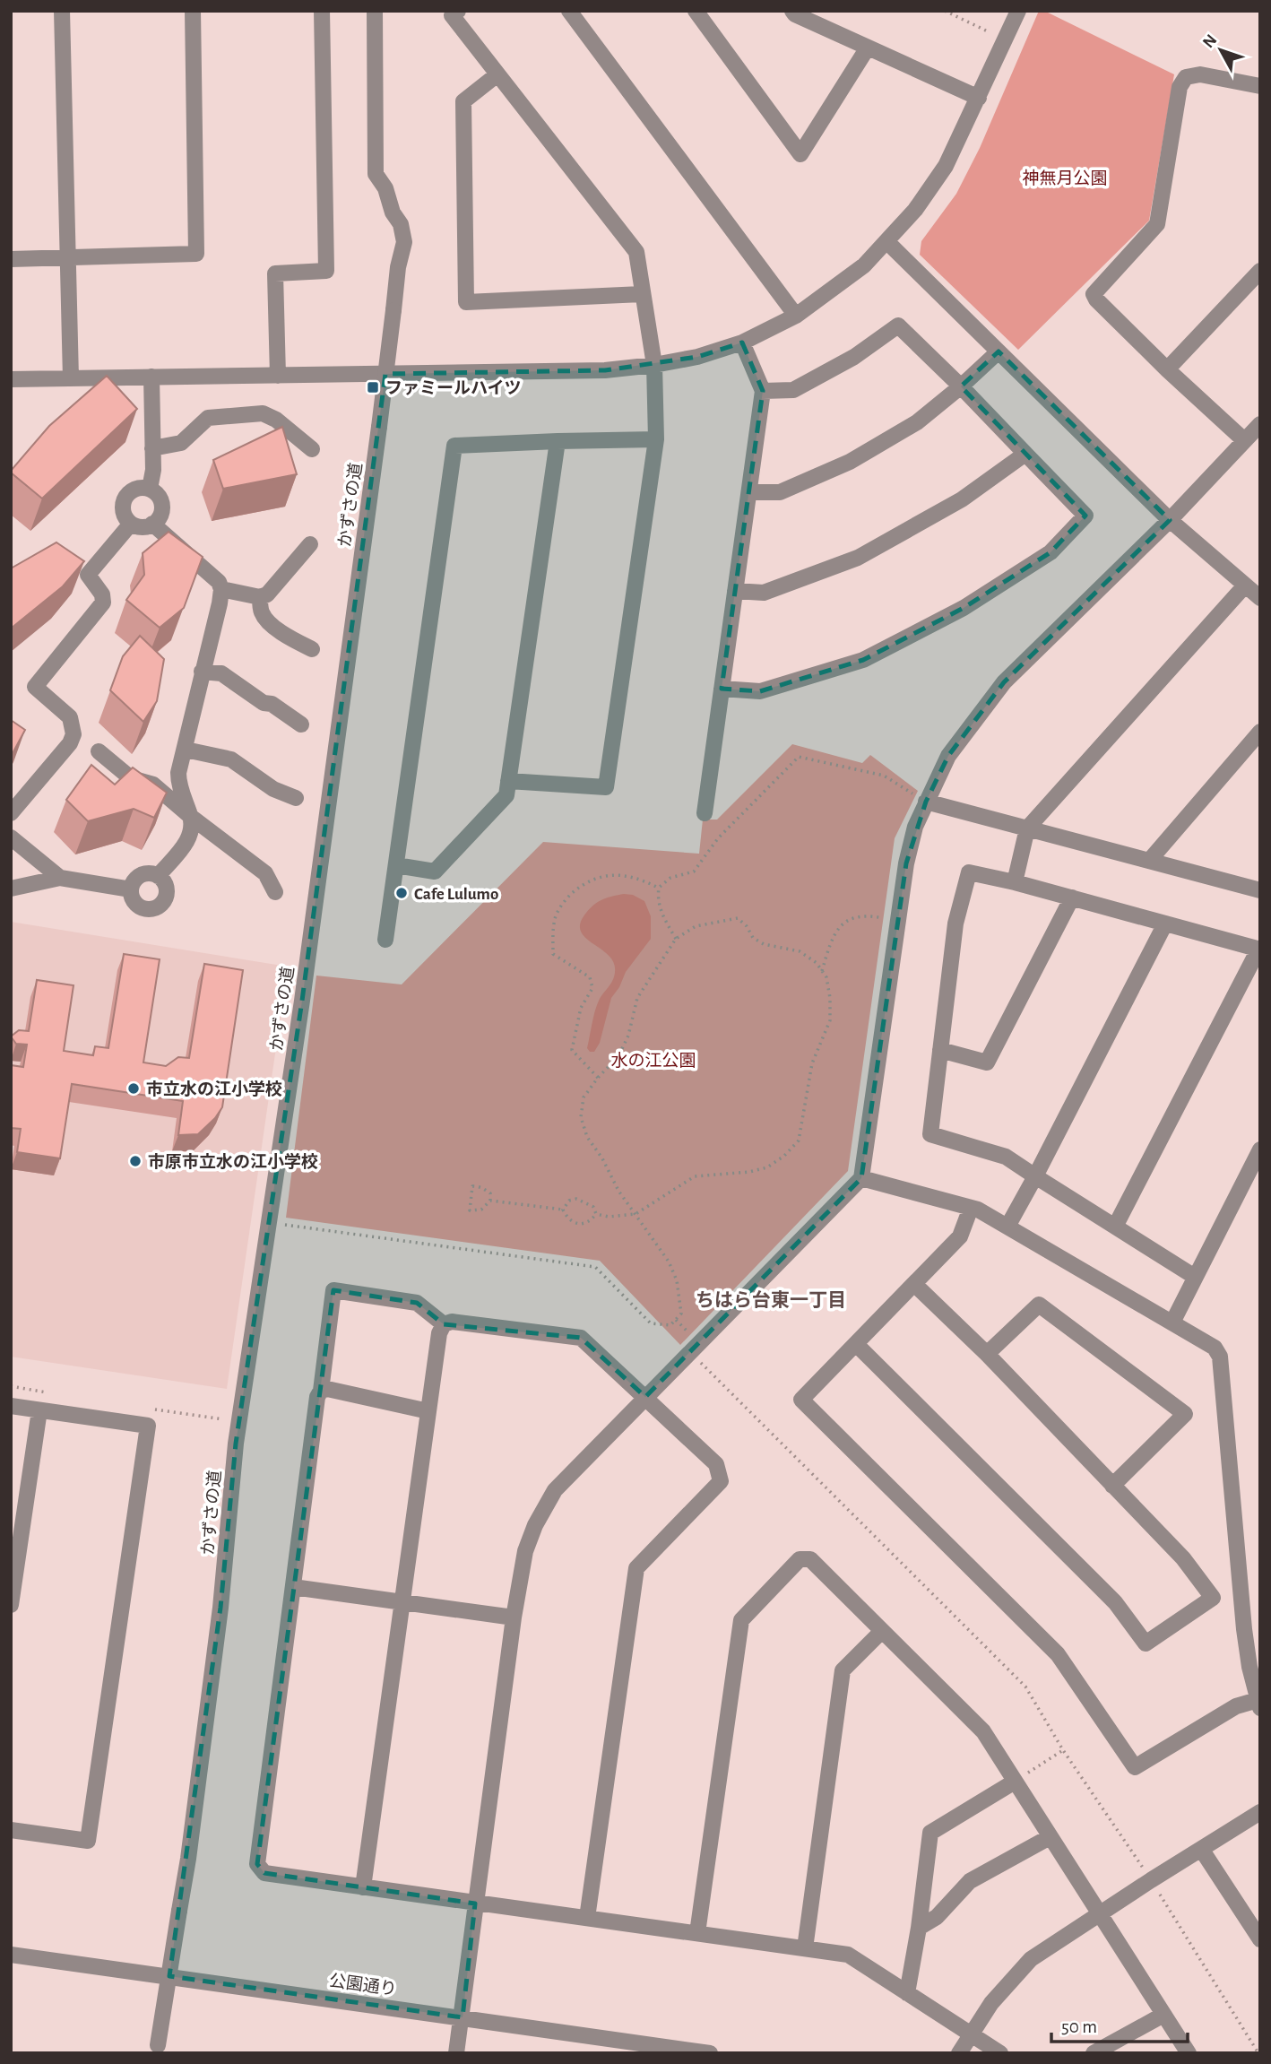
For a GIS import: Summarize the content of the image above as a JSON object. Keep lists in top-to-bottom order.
{
  "streets": {
    "street": ["かずさの道", "公園通り"]
  },
  "districts": ["ちはら台東一丁目"],
  "parks": ["神無月公園", "水の江公園"],
  "places": {
    "transit": ["ファミールハイツ"],
    "other": ["Cafe Lulumo", "市立水の江小学校", "市原市立水の江小学校"]
  },
  "scale_bar": "50 m",
  "north": "top left"
}
